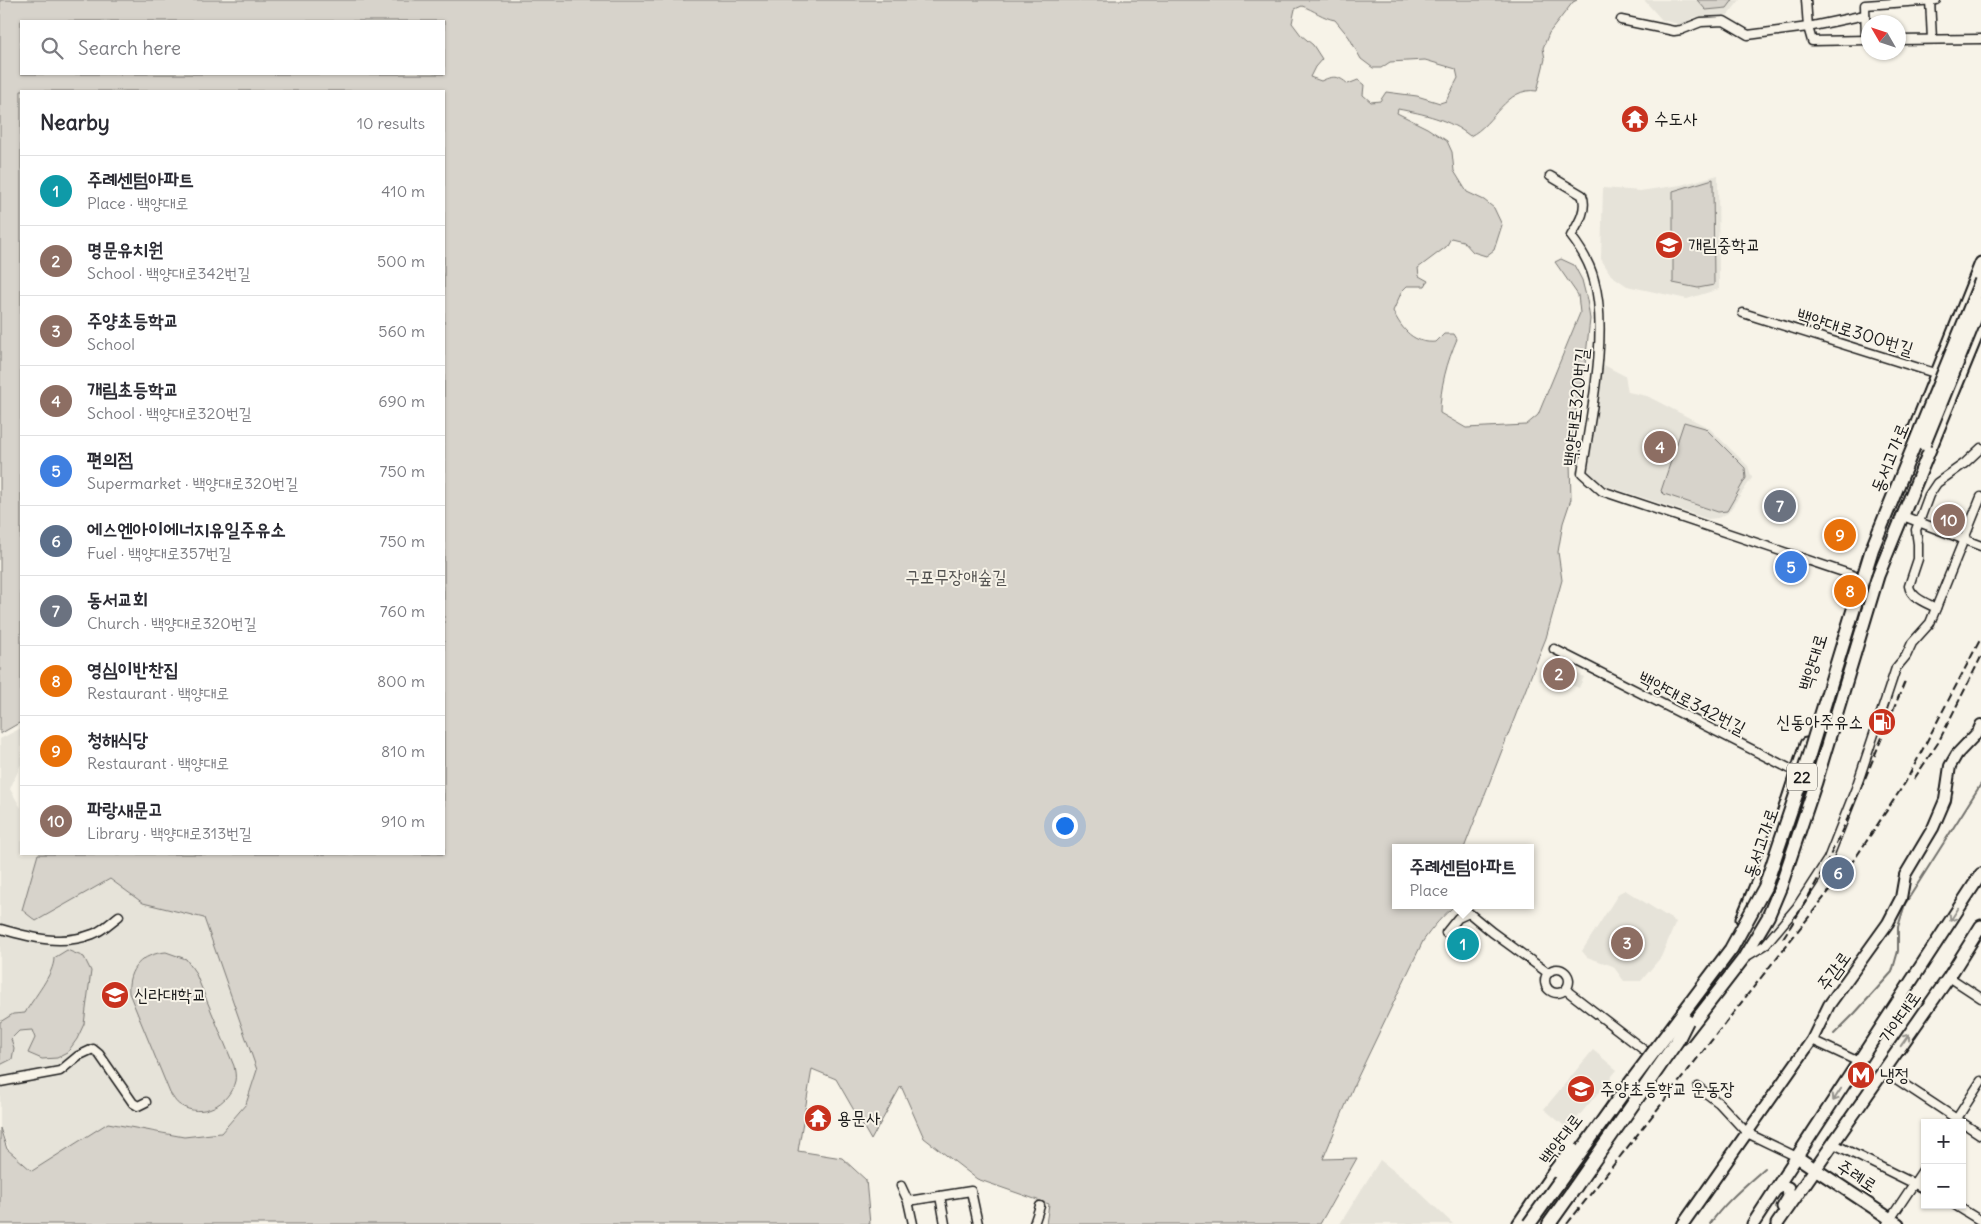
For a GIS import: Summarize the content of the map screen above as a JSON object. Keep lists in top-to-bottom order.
{
  "streets": {
    "highway": ["동서고가로", "22"],
    "main road": ["백양대로", "가야대로", "주례로"],
    "street": [
      "백양대로300번길",
      "백양대로320번길",
      "백양대로342번길",
      "주감로"
    ]
  },
  "crossings": [
    ["백양대로300번길", "백양대로"],
    ["백양대로320번길", "백양대로"],
    ["백양대로", "백양대로342번길"],
    ["가야대로", "주례로"]
  ],
  "parks": ["구포무장애숲길"],
  "places": {
    "temple": ["수도사", "용문사"],
    "school or university": ["개림중학교", "신라대학교", "주양초등학교 운동장"],
    "fuel station": ["신동아주유소"],
    "metro station": ["냉정"]
  },
  "north": "top left",
  "page": {
    "search": "Search here",
    "heading": ["Nearby", "10 results"],
    "list": [
      {
        "mark": "1",
        "name": "주례센텀아파트",
        "note": "Place · 백양대로",
        "value": "410 m"
      },
      {
        "mark": "2",
        "name": "명문유치원",
        "note": "School · 백양대로342번길",
        "value": "500 m"
      },
      {
        "mark": "3",
        "name": "주양초등학교",
        "note": "School",
        "value": "560 m"
      },
      {
        "mark": "4",
        "name": "개림초등학교",
        "note": "School · 백양대로320번길",
        "value": "690 m"
      },
      {
        "mark": "5",
        "name": "편의점",
        "note": "Supermarket · 백양대로320번길",
        "value": "750 m"
      },
      {
        "mark": "6",
        "name": "에스엔아이에너지유일주유소",
        "note": "Fuel · 백양대로357번길",
        "value": "750 m"
      },
      {
        "mark": "7",
        "name": "동서교회",
        "note": "Church · 백양대로320번길",
        "value": "760 m"
      },
      {
        "mark": "8",
        "name": "영심이반찬집",
        "note": "Restaurant · 백양대로",
        "value": "800 m"
      },
      {
        "mark": "9",
        "name": "청해식당",
        "note": "Restaurant · 백양대로",
        "value": "810 m"
      },
      {
        "mark": "10",
        "name": "파랑새문고",
        "note": "Library · 백양대로313번길",
        "value": "910 m"
      }
    ],
    "pins": [
      "4",
      "7",
      "10",
      "9",
      "5",
      "8",
      "2",
      "6",
      "3",
      "1"
    ],
    "popup": ["주례센텀아파트", "Place"],
    "map_buttons": ["+", "−"]
  }
}
